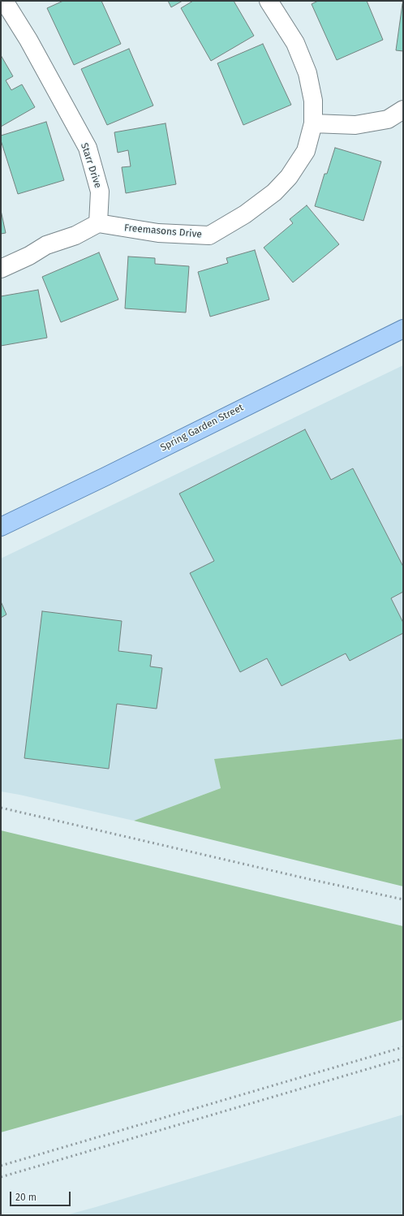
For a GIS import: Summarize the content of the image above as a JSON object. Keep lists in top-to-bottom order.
{
  "streets": {
    "main road": ["Spring Garden Street"],
    "street": ["Starr Drive", "Freemasons Drive"]
  },
  "crossings": [
    ["Starr Drive", "Freemasons Drive"]
  ],
  "scale_bar": "20 m"
}
